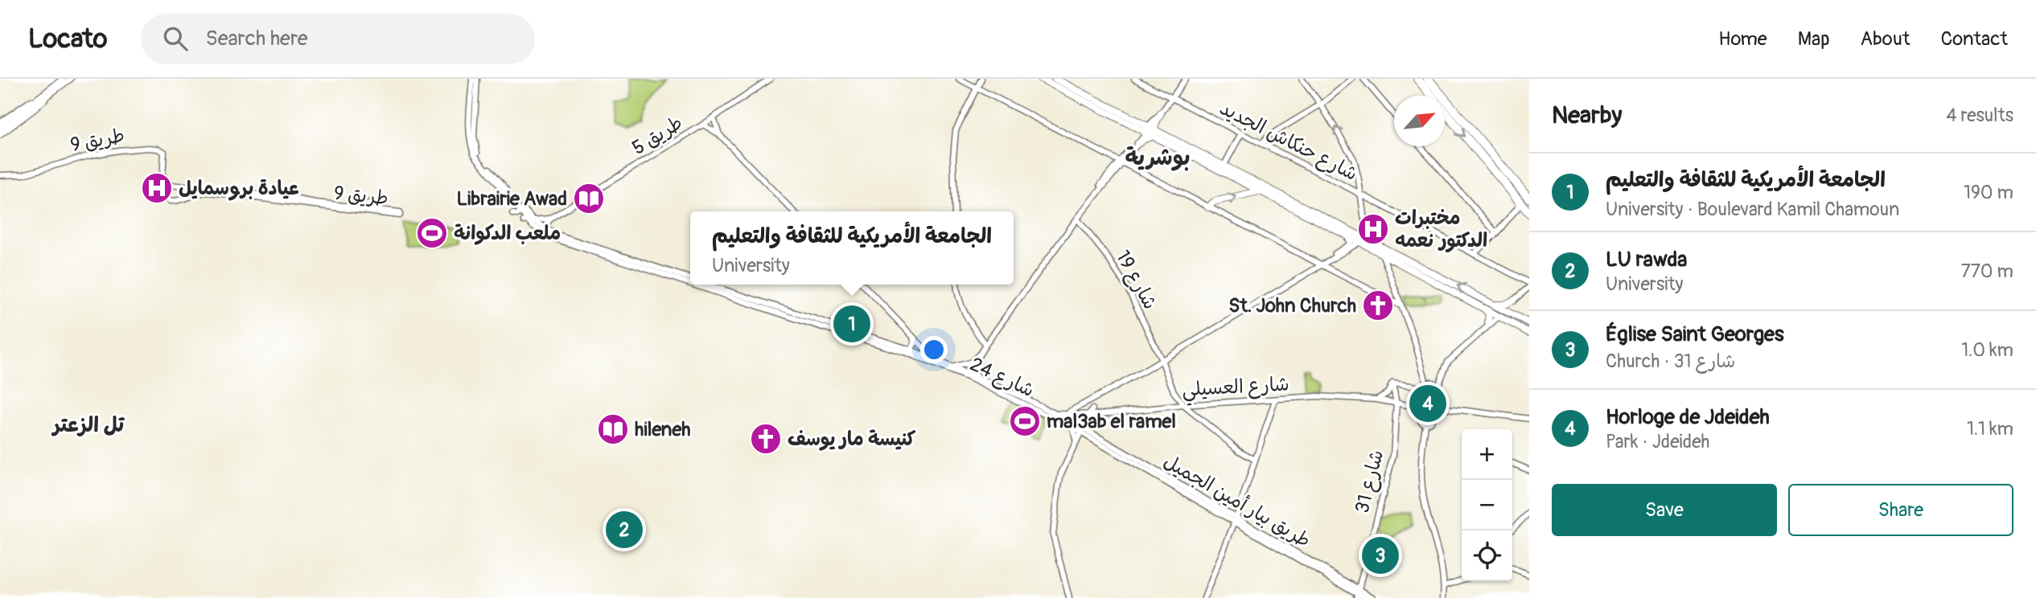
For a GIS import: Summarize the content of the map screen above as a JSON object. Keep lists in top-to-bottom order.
{
  "streets": {
    "street": [
      "طريق 5",
      "طريق 9",
      "شارع حنكاش الجديد",
      "9 طريق",
      "شارع 19",
      "شارع 24",
      "شارع العسيلي",
      "شارع 31",
      "طريق بيار أمين الجميل"
    ]
  },
  "crossings": [
    ["طريق 9", "9 طريق"],
    ["شارع 19", "شارع العسيلي"],
    ["شارع العسيلي", "شارع 31"],
    ["شارع 31", "طريق بيار أمين الجميل"]
  ],
  "districts": ["بوشرية", "تل الزعتر"],
  "places": {
    "hospital": ["عيادة بروسمايل", "مختبرات الدكتور نعمه"],
    "library": ["Librairie Awad", "hileneh"],
    "sports": ["ملعب الدكوانة", "mal3ab el ramel"],
    "church": ["St. John Church", "كنيسة مار يوسف"]
  },
  "north": "top right",
  "page": {
    "header": "Locato",
    "search": "Search here",
    "nav": [
      "Home",
      "Map",
      "About",
      "Contact"
    ],
    "heading": ["Nearby", "4 results"],
    "list": [
      {
        "mark": "1",
        "name": "الجامعة الأمريكية للثقافة والتعليم",
        "note": "University · Boulevard Kamil Chamoun",
        "value": "190 m"
      },
      {
        "mark": "2",
        "name": "LU rawda",
        "note": "University",
        "value": "770 m"
      },
      {
        "mark": "3",
        "name": "Église Saint Georges",
        "note": "Church · شارع 31",
        "value": "1.0 km"
      },
      {
        "mark": "4",
        "name": "Horloge de Jdeideh",
        "note": "Park · Jdeideh",
        "value": "1.1 km"
      }
    ],
    "popup": ["الجامعة الأمريكية للثقافة والتعليم", "University"],
    "pins": [
      "1",
      "4",
      "2",
      "3"
    ],
    "map_buttons": ["+", "−"],
    "buttons": ["Save", "Share"]
  }
}
